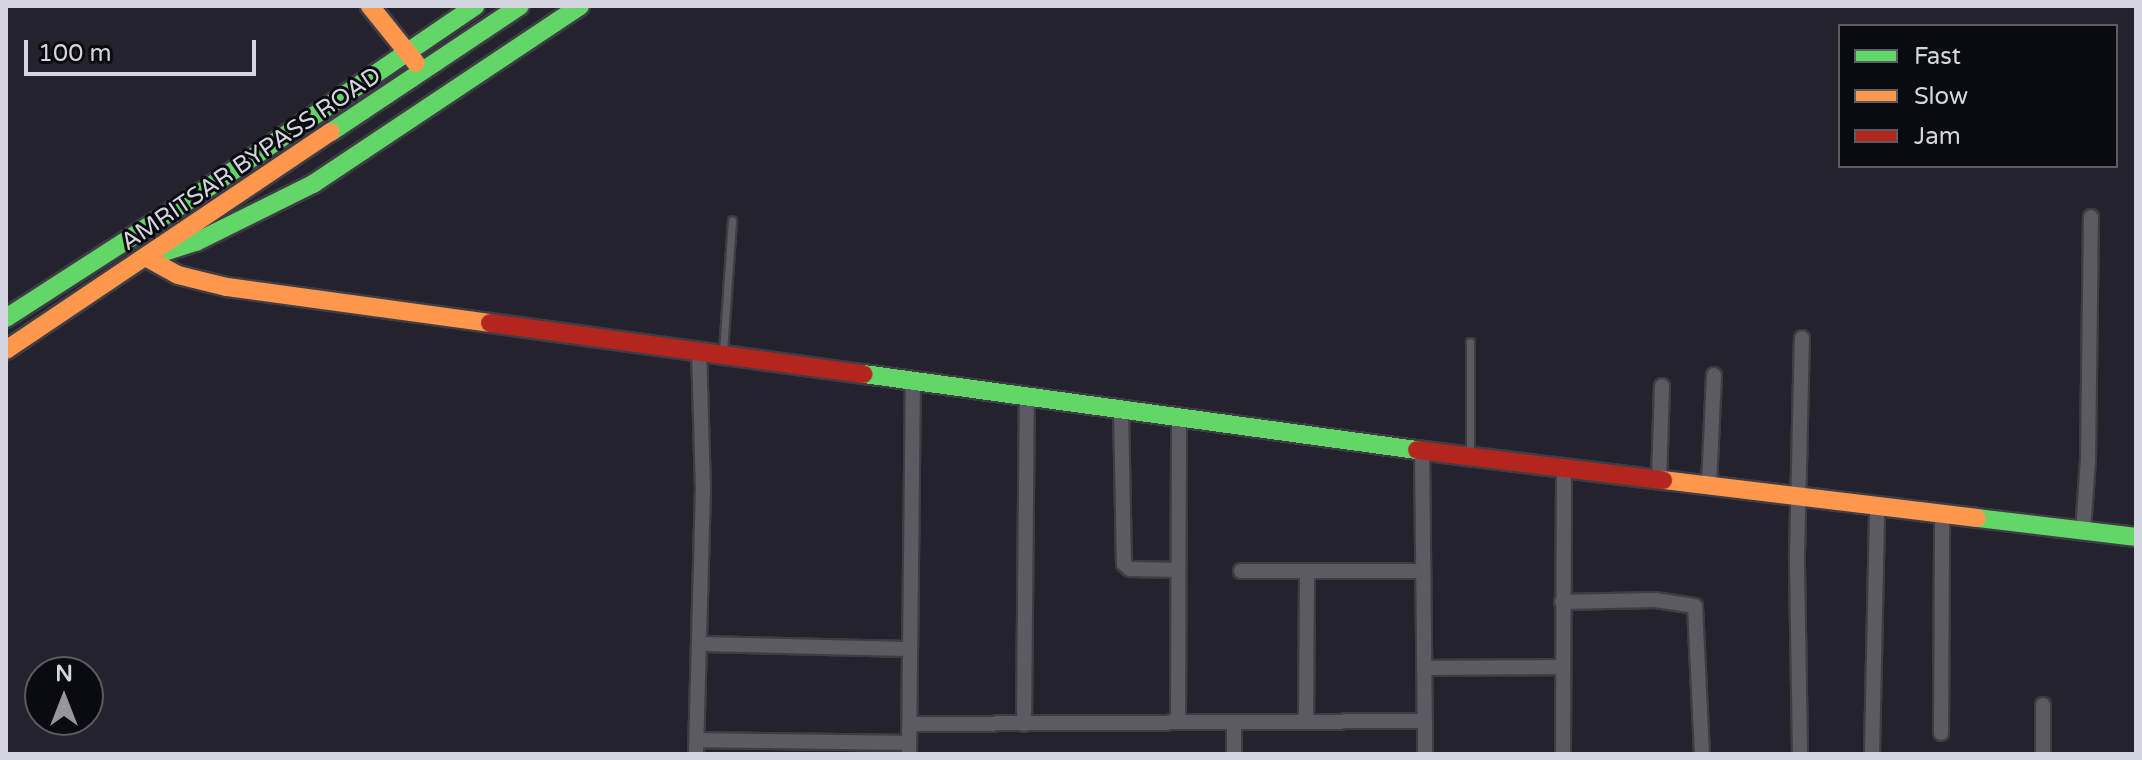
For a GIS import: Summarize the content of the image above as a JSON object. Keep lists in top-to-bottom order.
{
  "streets": {
    "main road": ["AMRITSAR BYPASS ROAD"]
  },
  "legend": ["Fast", "Slow", "Jam"],
  "scale_bar": "100 m",
  "north": "top"
}
